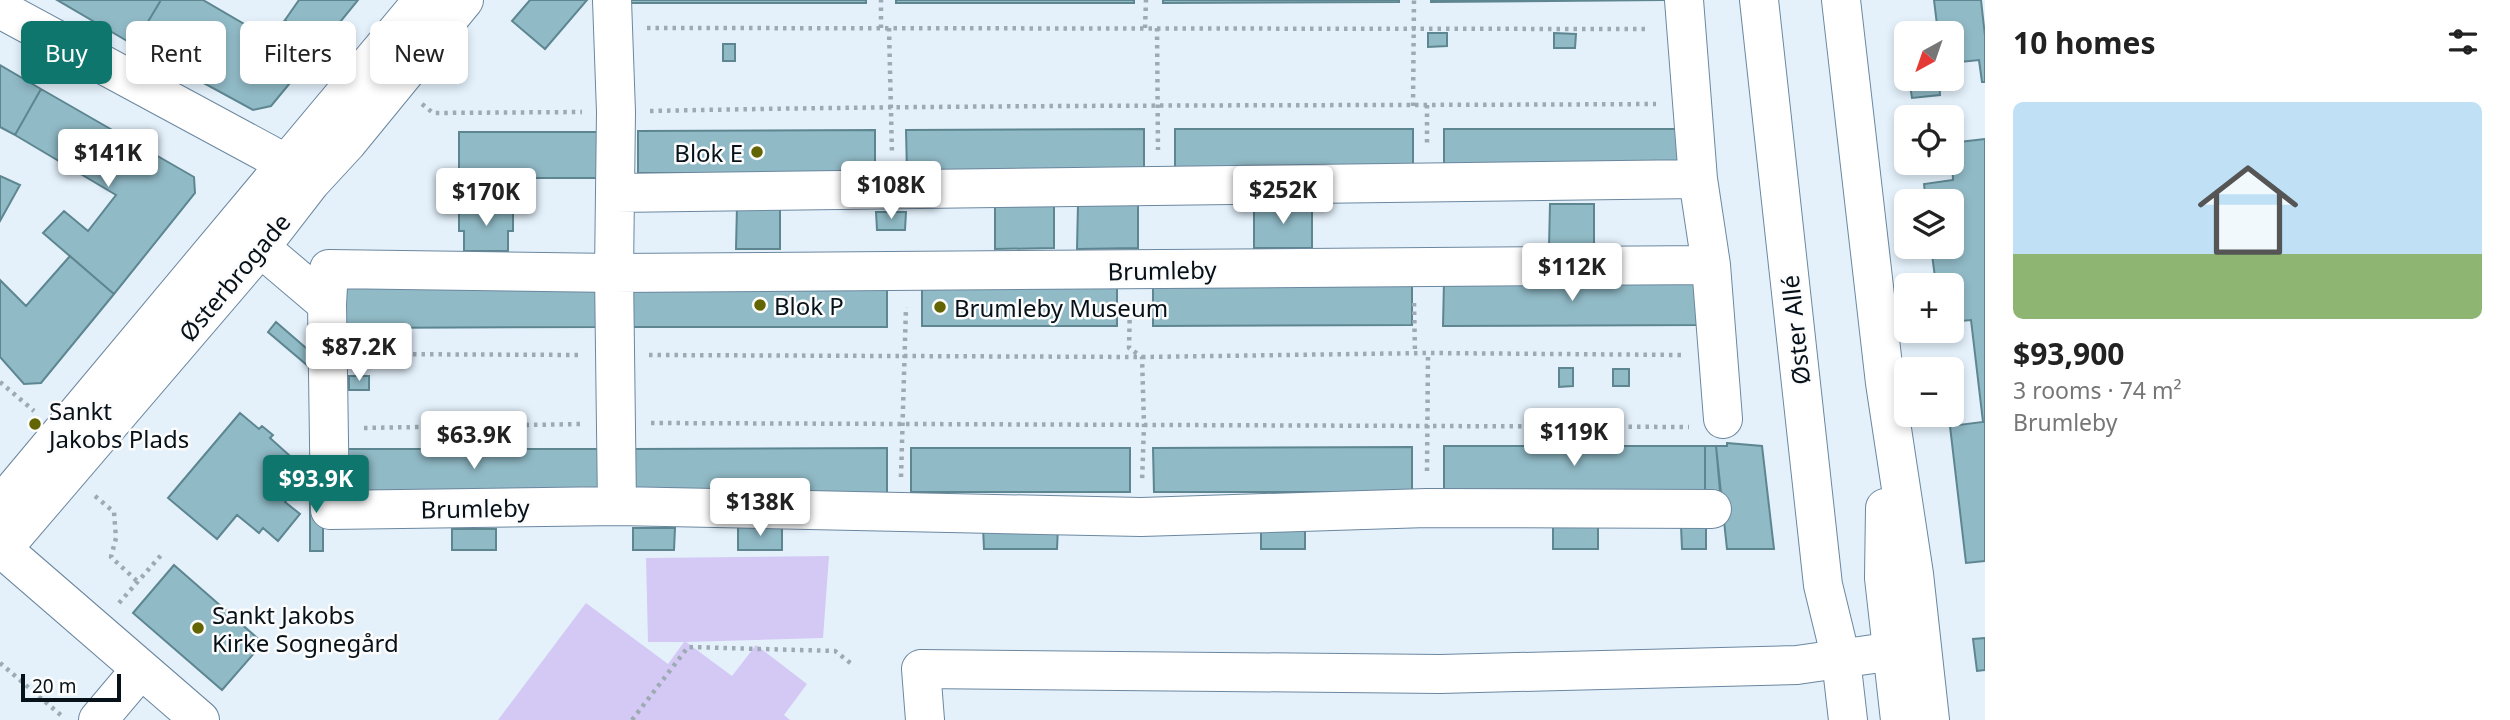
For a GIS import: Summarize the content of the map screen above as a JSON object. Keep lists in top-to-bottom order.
{
  "streets": {
    "street": ["Brumleby", "Østerbrogade", "Øster Allé"]
  },
  "places": [
    "Blok E",
    "Blok P",
    "Brumleby Museum",
    "Sankt Jakobs Plads",
    "Sankt Jakobs Kirke Sognegård"
  ],
  "scale_bar": "20 m",
  "north": "bottom left",
  "page": {
    "heading": "10 homes",
    "map_buttons": ["+", "−"],
    "chip": [
      "Buy",
      "Rent",
      "Filters",
      "New"
    ],
    "list": [
      {
        "name": "$93,900",
        "note": "3 rooms · 74 m² · Brumleby"
      }
    ],
    "price": [
      "$141K",
      "$108K",
      "$252K",
      "$170K",
      "$112K",
      "$87.2K",
      "$119K",
      "$63.9K",
      "$93.9K",
      "$138K"
    ],
    "scale": "20 m"
  }
}
